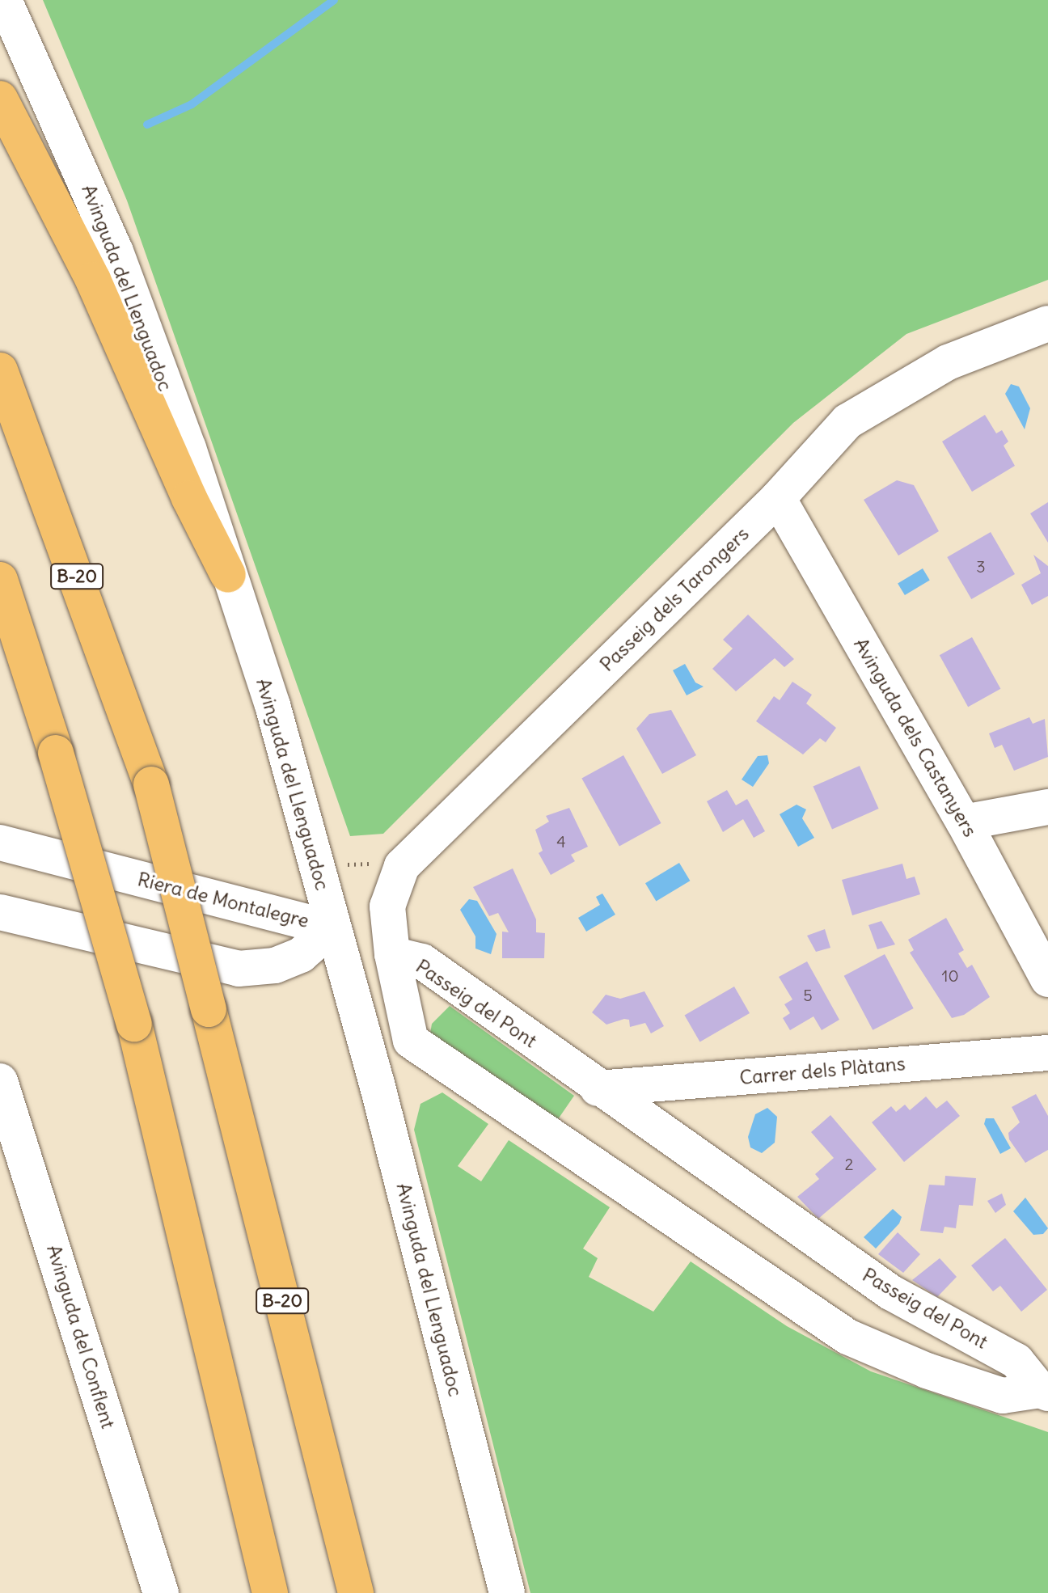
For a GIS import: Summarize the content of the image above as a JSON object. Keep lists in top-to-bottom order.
{
  "streets": {
    "highway": ["B-20"],
    "street": [
      "Avinguda del Llenguadoc",
      "Passeig dels Tarongers",
      "Avinguda dels Castanyers",
      "Riera de Montalegre",
      "Passeig del Pont",
      "Carrer dels Plàtans",
      "Avinguda del Conflent"
    ]
  },
  "crossings": [
    ["Avinguda del Llenguadoc", "Riera de Montalegre"],
    ["Passeig dels Tarongers", "Avinguda dels Castanyers"],
    ["Passeig dels Tarongers", "Passeig del Pont"],
    ["Passeig del Pont", "Carrer dels Plàtans"]
  ],
  "house_numbers": [
    "3",
    "4",
    "10",
    "5",
    "2"
  ]
}
